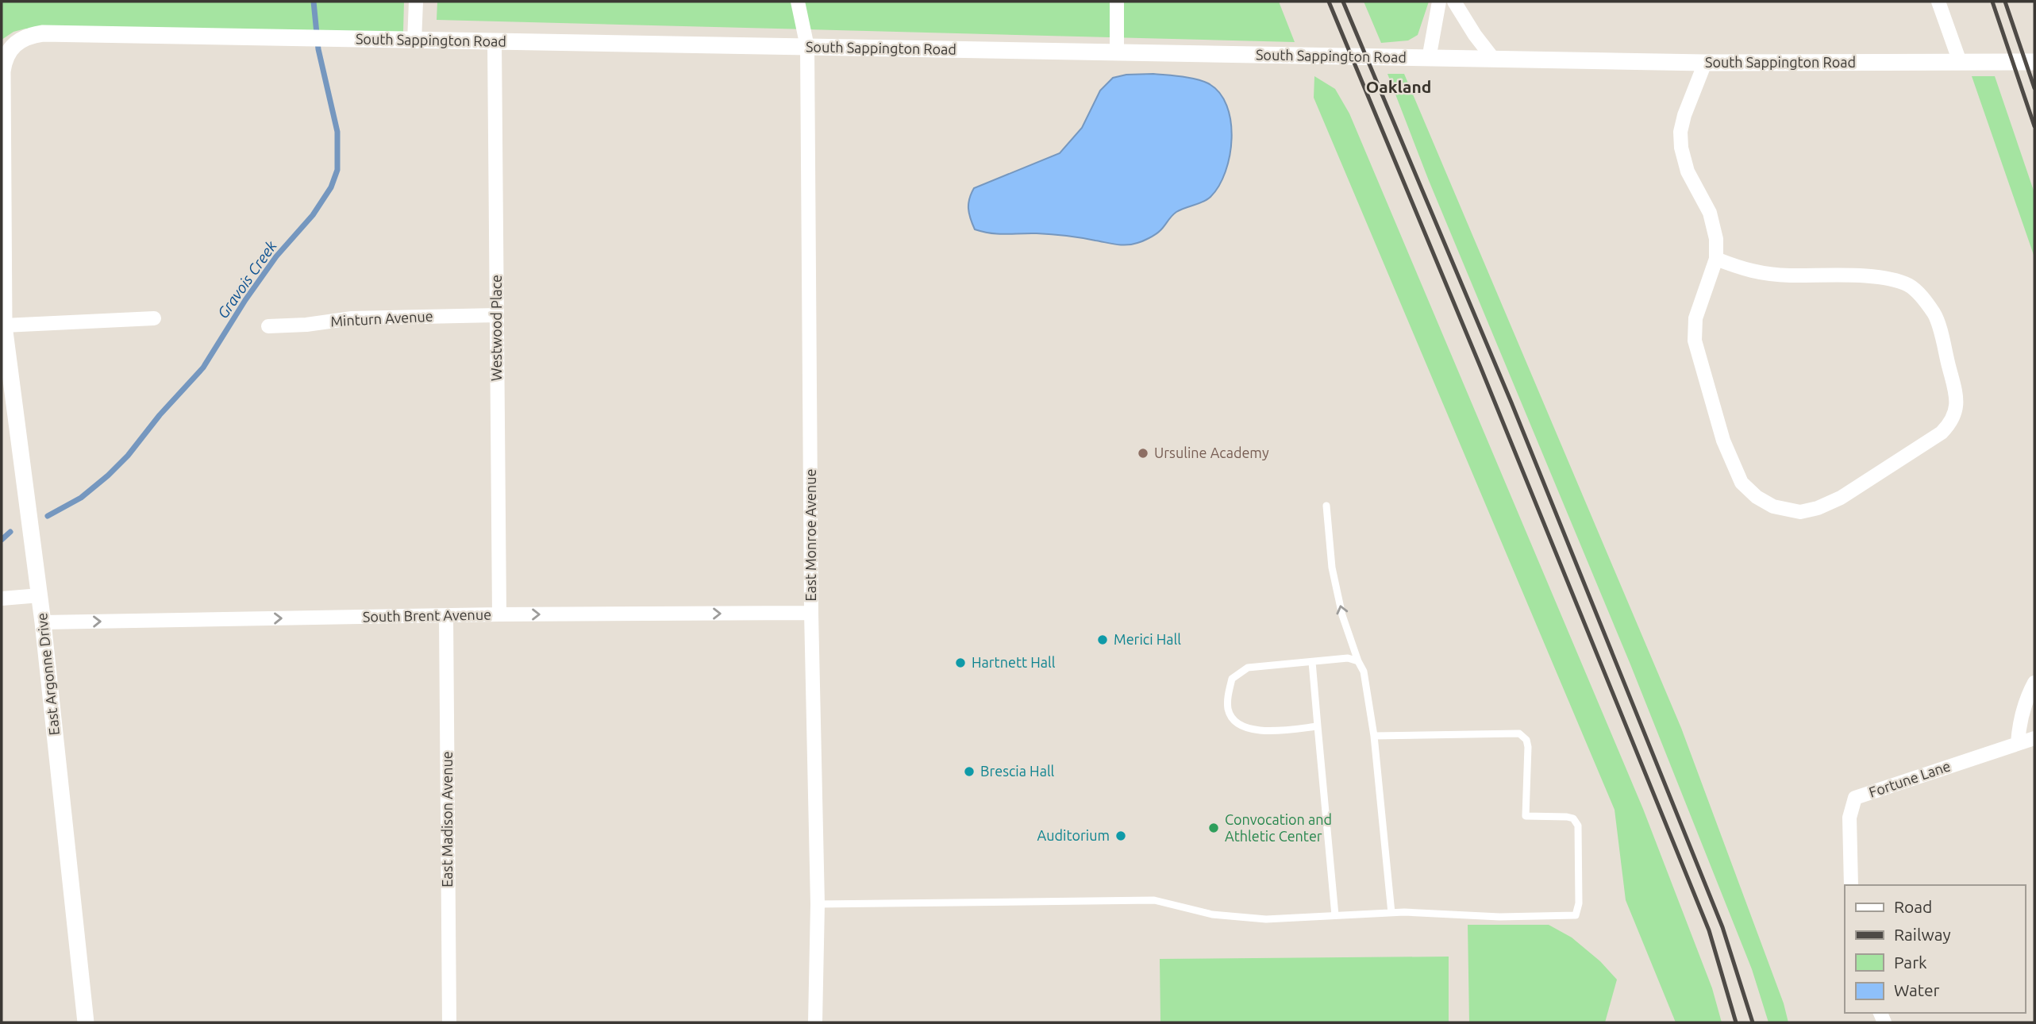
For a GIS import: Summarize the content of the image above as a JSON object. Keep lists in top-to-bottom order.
{
  "streets": {
    "street": [
      "South Sappington Road",
      "Minturn Avenue",
      "Westwood Place",
      "East Monroe Avenue",
      "South Brent Avenue",
      "East Argonne Drive",
      "Fortune Lane",
      "East Madison Avenue"
    ]
  },
  "crossings": [
    ["South Sappington Road", "Westwood Place"],
    ["South Sappington Road", "East Monroe Avenue"],
    ["South Sappington Road", "East Argonne Drive"],
    ["Minturn Avenue", "Westwood Place"],
    ["Westwood Place", "South Brent Avenue"],
    ["East Monroe Avenue", "South Brent Avenue"],
    ["South Brent Avenue", "East Argonne Drive"],
    ["South Brent Avenue", "East Madison Avenue"]
  ],
  "one_way": ["South Brent Avenue"],
  "districts": ["Oakland"],
  "water": ["Gravois Creek"],
  "places": [
    "Ursuline Academy",
    "Merici Hall",
    "Hartnett Hall",
    "Brescia Hall",
    "Convocation and Athletic Center",
    "Auditorium"
  ],
  "legend": [
    "Road",
    "Railway",
    "Park",
    "Water"
  ]
}
